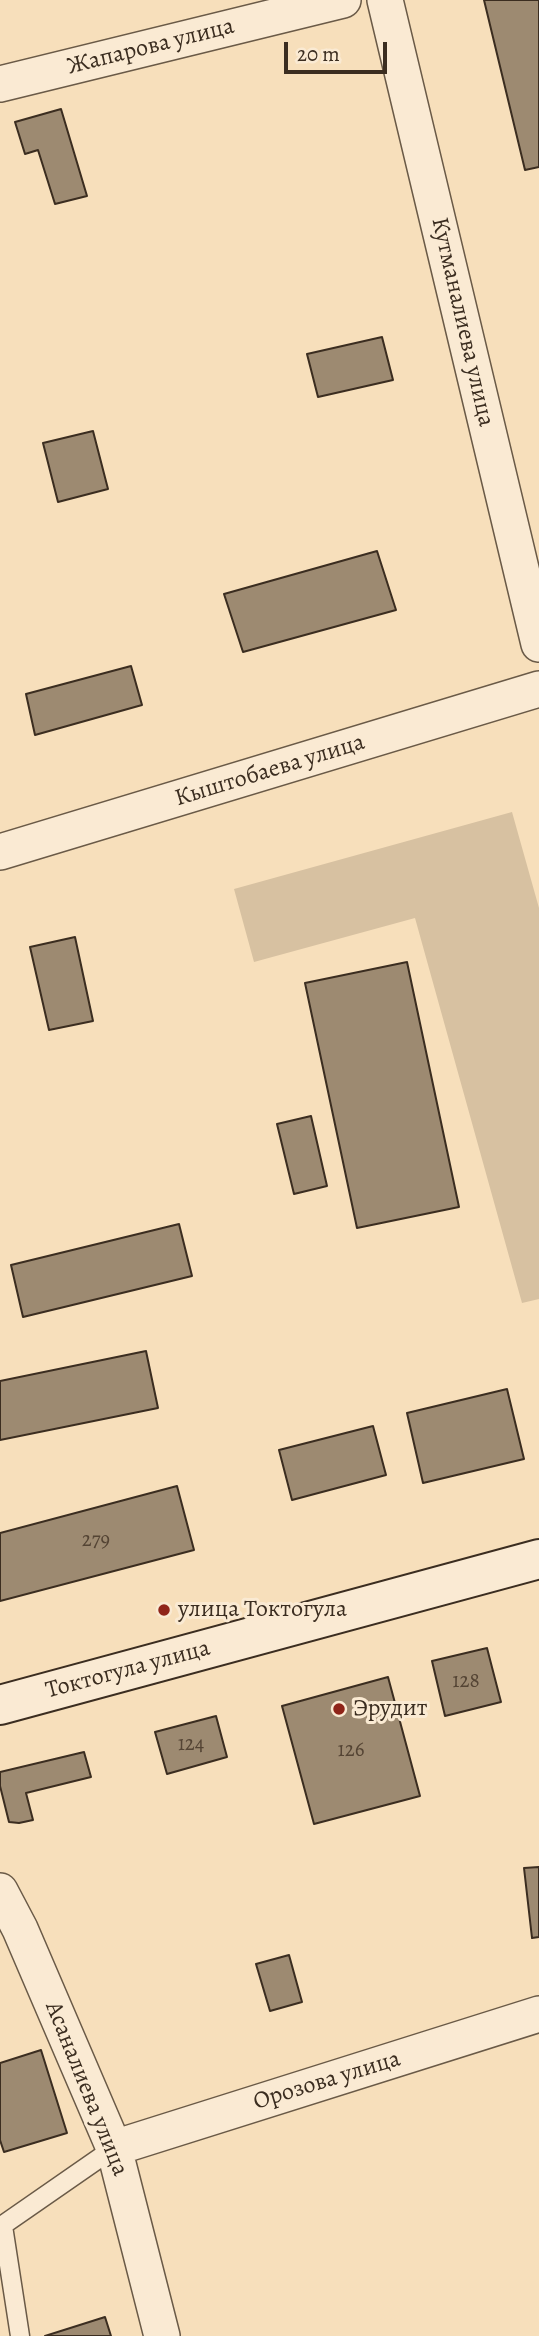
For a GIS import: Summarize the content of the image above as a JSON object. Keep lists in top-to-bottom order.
{
  "streets": {
    "main road": ["Токтогула улица"],
    "street": [
      "Жапарова улица",
      "Кутманалиева улица",
      "Кыштобаева улица",
      "Орозова улица",
      "Асаналиева улица"
    ]
  },
  "crossings": [
    ["Орозова улица", "Асаналиева улица"]
  ],
  "places": ["улица Токтогула", "Эрудит"],
  "house_numbers": [
    "279",
    "128",
    "124",
    "126"
  ],
  "scale_bar": "20 m"
}
